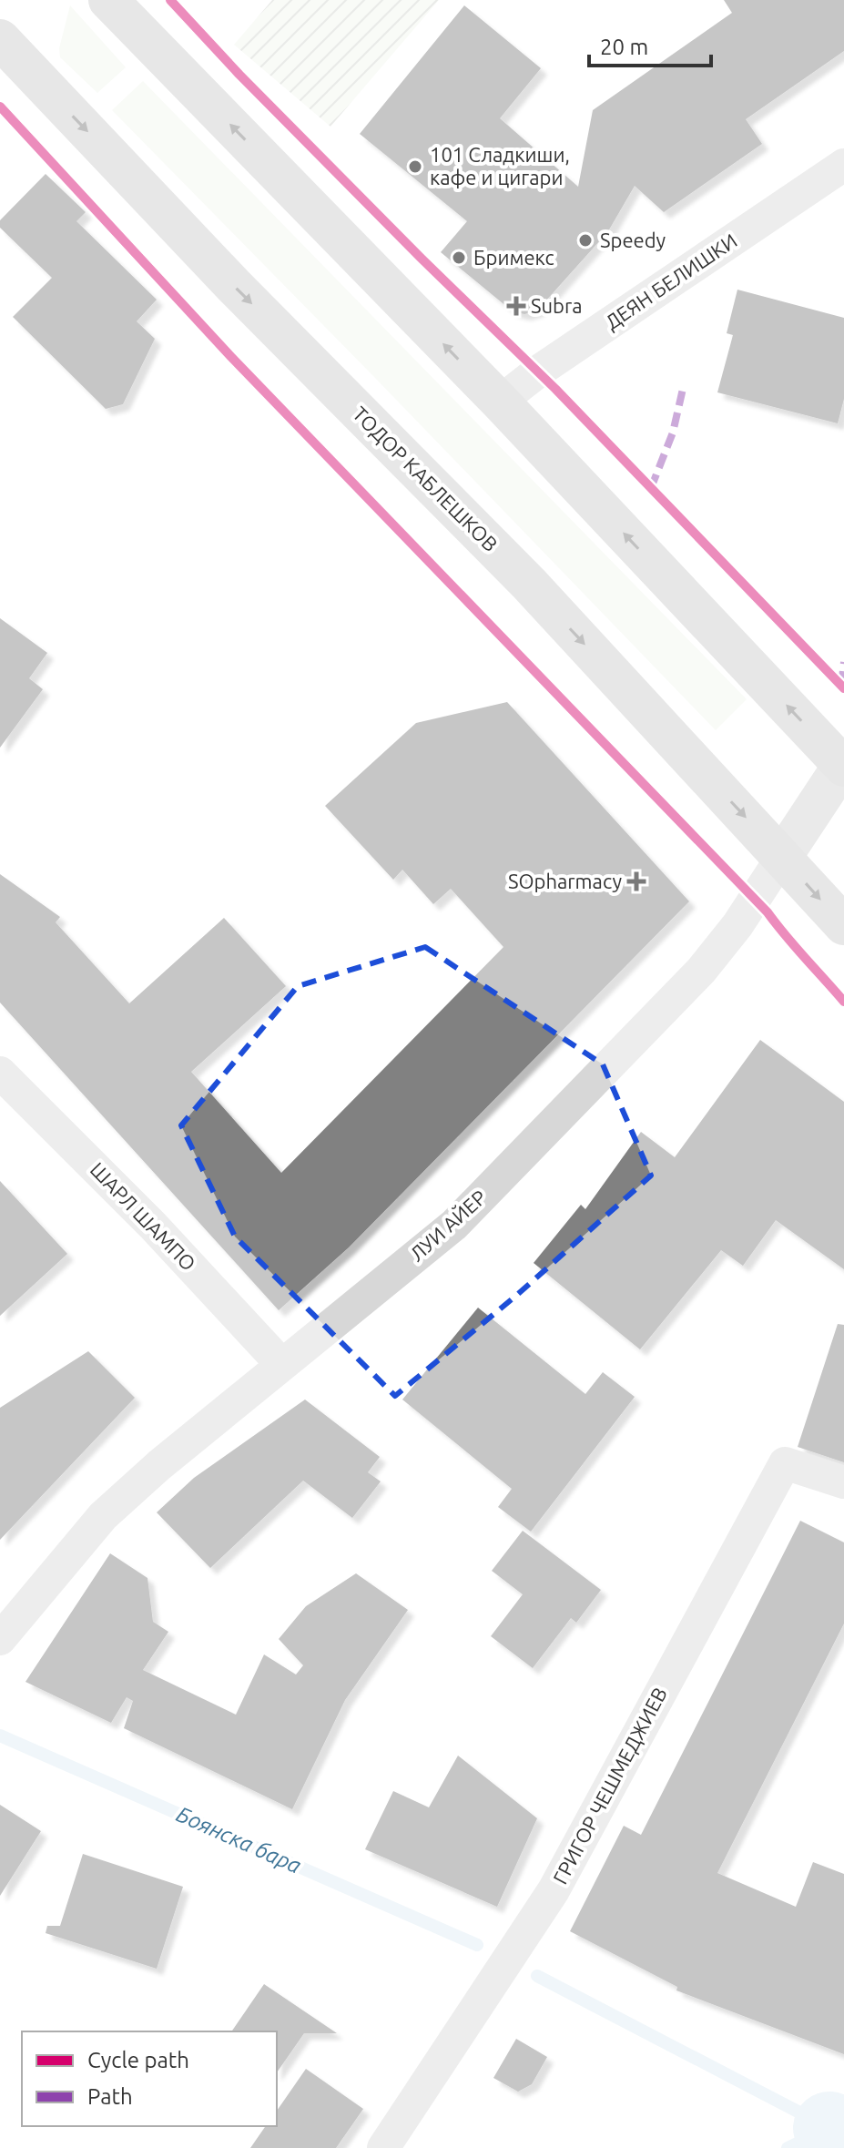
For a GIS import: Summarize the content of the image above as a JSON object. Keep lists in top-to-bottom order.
{
  "streets": {
    "main road": ["ТОДОР КАБЛЕШКОВ", "ЛУИ АЙЕР"],
    "street": ["ДЕЯН БЕЛИШКИ", "ШАРЛ ШАМПО", "ГРИГОР ЧЕШМЕДЖИЕВ"]
  },
  "crossings": [
    ["ТОДОР КАБЛЕШКОВ", "ЛУИ АЙЕР"],
    ["ШАРЛ ШАМПО", "ЛУИ АЙЕР"]
  ],
  "water": ["Боянска бара"],
  "places": {
    "other": ["101 Сладкиши, кафе и цигари", "Speedy", "Бримекс"],
    "health": ["Subra", "SOpharmacy"]
  },
  "legend": ["Cycle path", "Path"],
  "scale_bar": "20 m"
}
